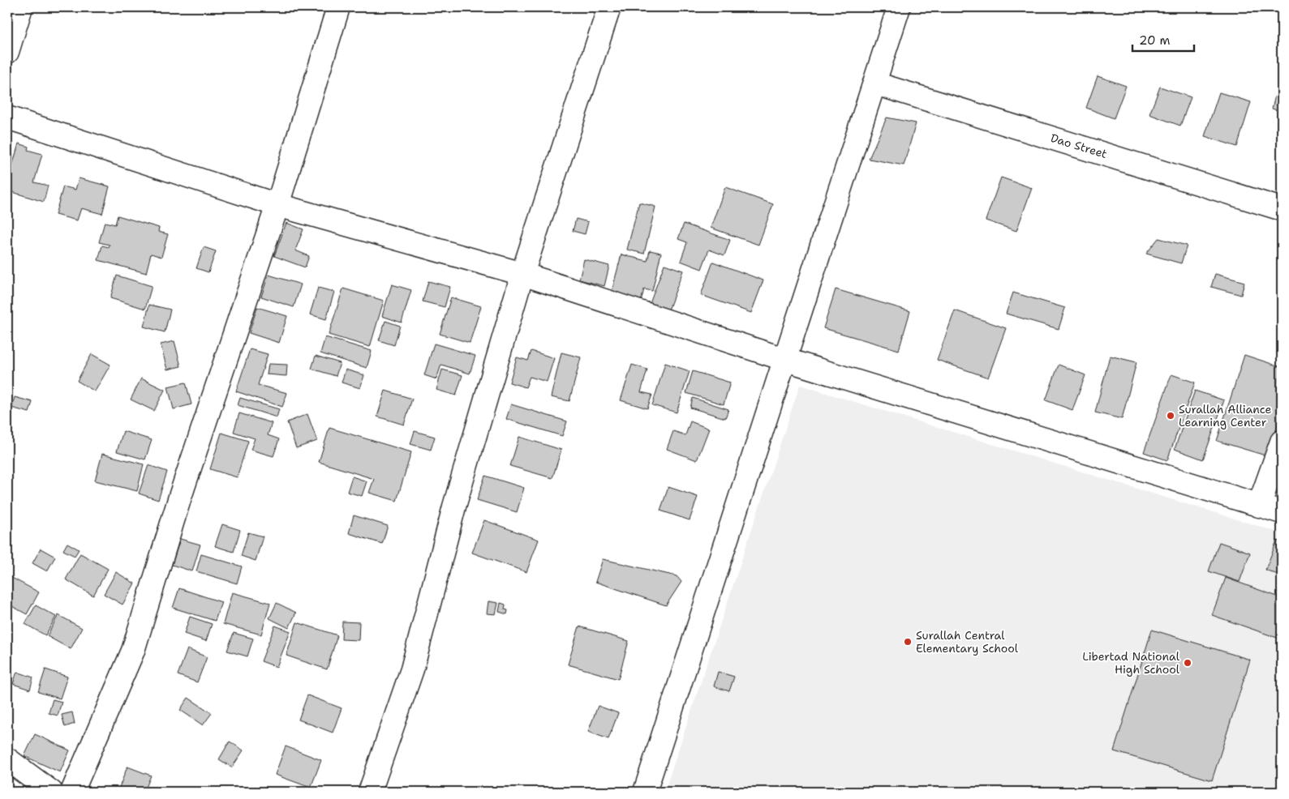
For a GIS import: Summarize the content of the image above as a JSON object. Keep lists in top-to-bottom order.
{
  "streets": {
    "street": ["Dao Street"]
  },
  "places": ["Surallah Alliance Learning Center", "Surallah Central Elementary School", "Libertad National High School"],
  "scale_bar": "20 m"
}
